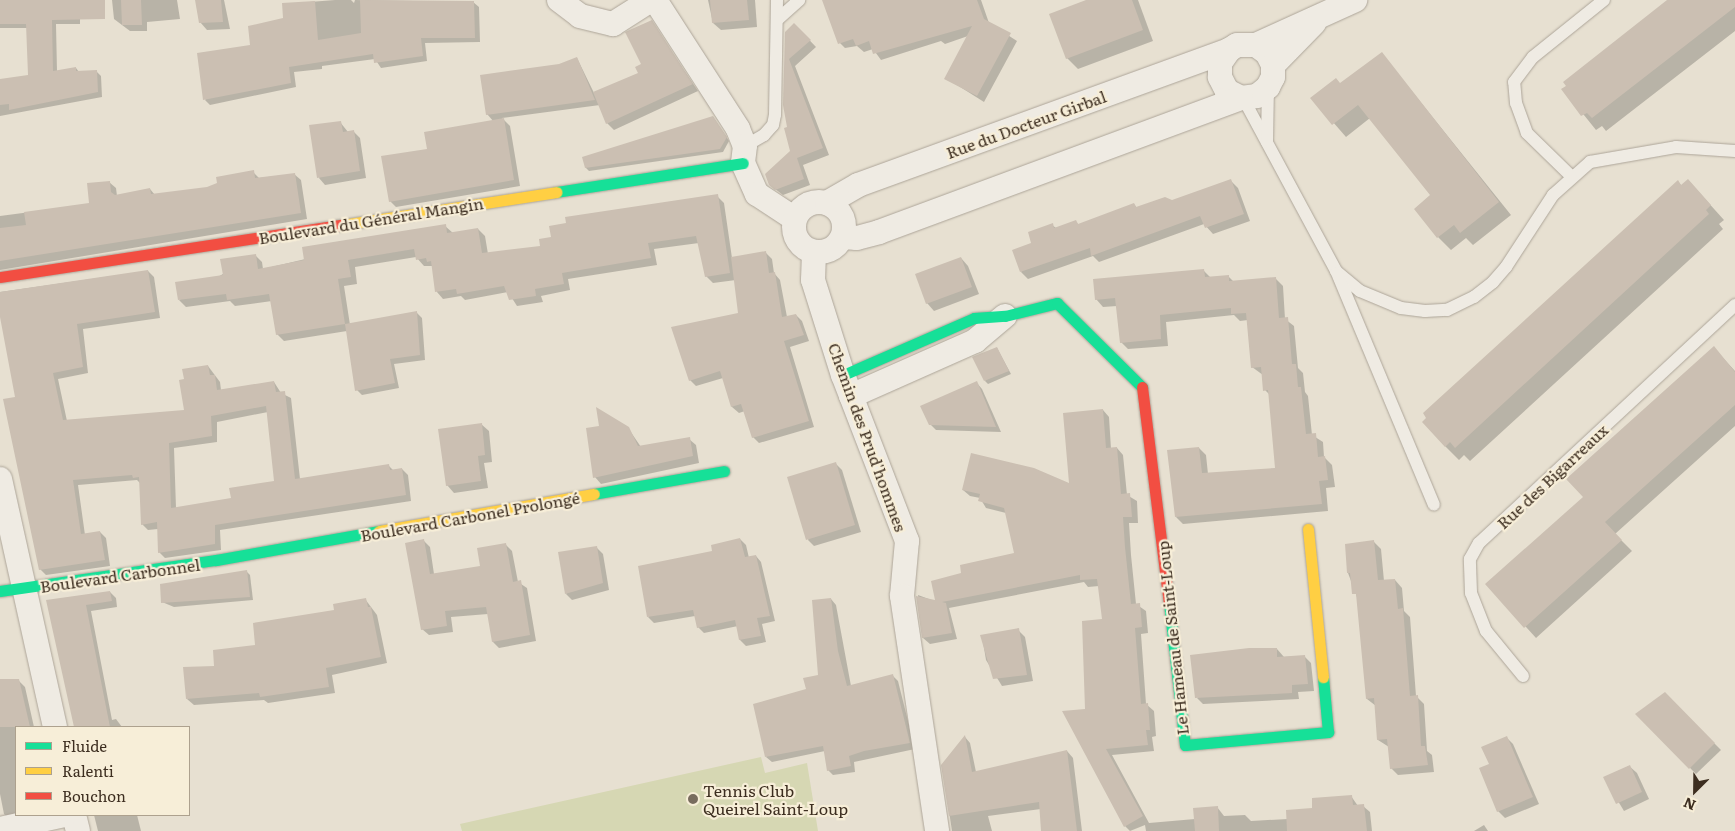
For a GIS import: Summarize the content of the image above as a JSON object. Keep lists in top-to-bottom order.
{
  "streets": {
    "street": [
      "Rue du Docteur Girbal",
      "Boulevard du Général Mangin",
      "Chemin des Prud'hommes",
      "Boulevard Carbonel Prolongé",
      "Boulevard Carbonnel",
      "Le Hameau de Saint-Loup"
    ],
    "lane": ["Rue des Bigarreaux"]
  },
  "crossings": [
    ["Rue du Docteur Girbal", "Chemin des Prud'hommes"],
    ["Chemin des Prud'hommes", "Le Hameau de Saint-Loup"],
    ["Boulevard Carbonel Prolongé", "Boulevard Carbonnel"]
  ],
  "places": ["Tennis Club Queirel Saint-Loup"],
  "legend": ["Fluide", "Ralenti", "Bouchon"],
  "north": "bottom left"
}
